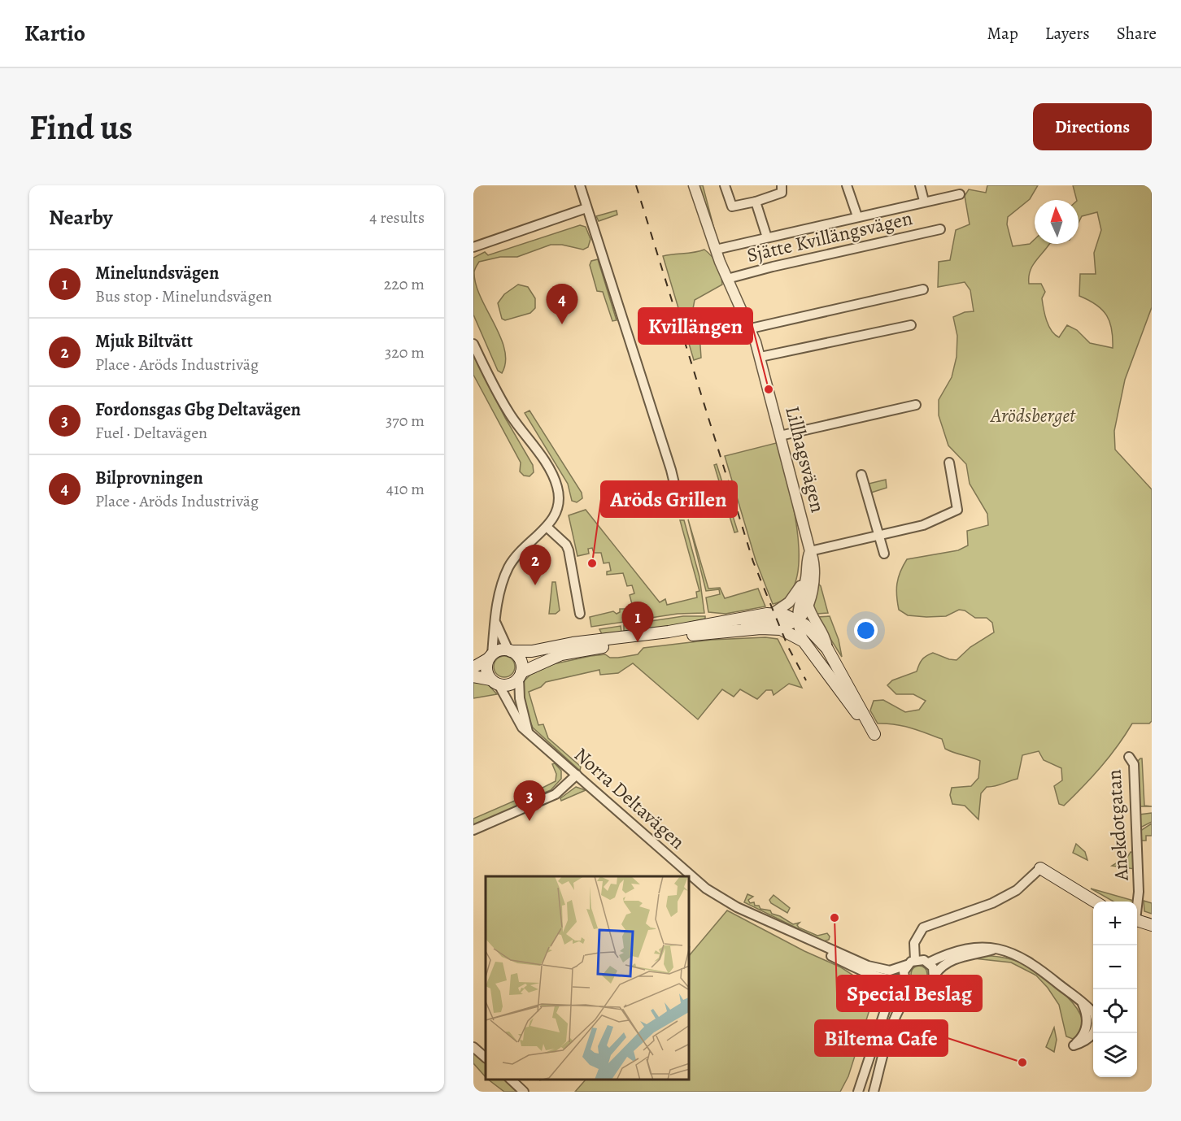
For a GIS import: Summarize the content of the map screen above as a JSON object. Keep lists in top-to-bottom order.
{
  "streets": {
    "main road": ["Lillhagsvägen"],
    "street": ["Sjätte Kvillängsvägen", "Norra Deltavägen", "Anekdotgatan"]
  },
  "crossings": [
    ["Sjätte Kvillängsvägen", "Lillhagsvägen"]
  ],
  "parks": ["Arödsberget"],
  "places": [
    "Kvillängen",
    "Aröds Grillen",
    "Special Beslag",
    "Biltema Cafe"
  ],
  "north": "top",
  "page": {
    "header": "Kartio",
    "nav": ["Map", "Layers", "Share"],
    "buttons": "Directions",
    "title": "Find us",
    "heading": ["Nearby", "4 results"],
    "list": [
      {
        "mark": "1",
        "name": "Minelundsvägen",
        "note": "Bus stop · Minelundsvägen",
        "value": "220 m"
      },
      {
        "mark": "2",
        "name": "Mjuk Biltvätt",
        "note": "Place · Aröds Industriväg",
        "value": "320 m"
      },
      {
        "mark": "3",
        "name": "Fordonsgas Gbg Deltavägen",
        "note": "Fuel · Deltavägen",
        "value": "370 m"
      },
      {
        "mark": "4",
        "name": "Bilprovningen",
        "note": "Place · Aröds Industriväg",
        "value": "410 m"
      }
    ],
    "pins": [
      "4",
      "2",
      "1",
      "3"
    ],
    "map_buttons": ["+", "−"]
  }
}
